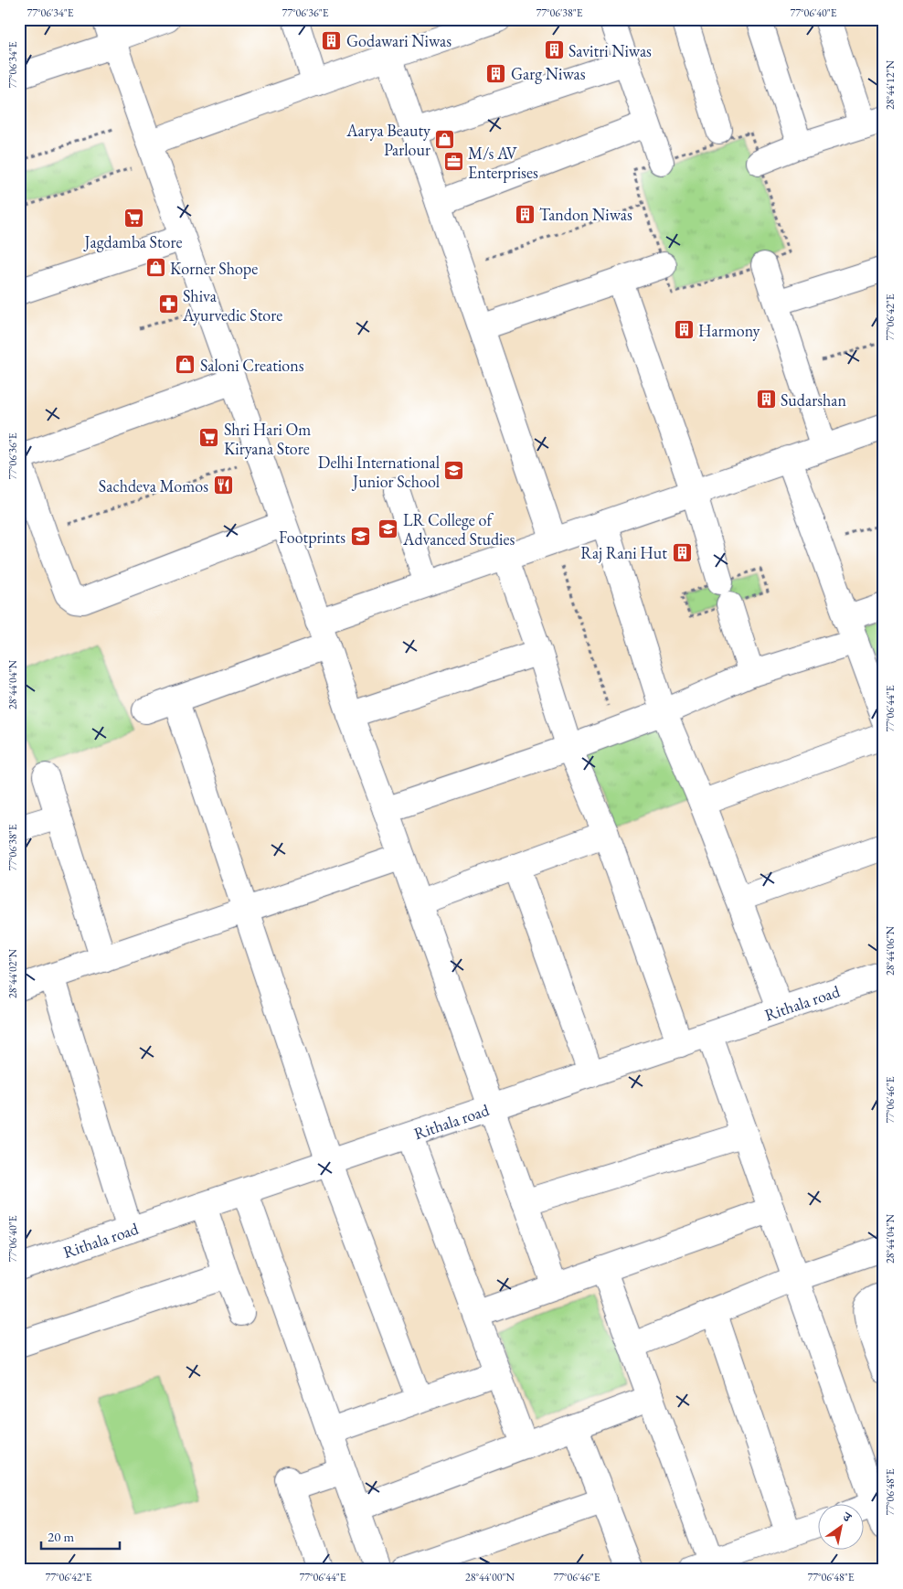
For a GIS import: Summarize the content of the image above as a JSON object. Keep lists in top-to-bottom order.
{
  "streets": {
    "street": ["Rithala road"]
  },
  "places": {
    "building": [
      "Godawari Niwas",
      "Savitri Niwas",
      "Garg Niwas",
      "Tandon Niwas",
      "Harmony",
      "Sudarshan",
      "Raj Rani Hut"
    ],
    "shop": ["Aarya Beauty Parlour", "Korner Shope", "Saloni Creations"],
    "office": ["M/s AV Enterprises"],
    "supermarket": ["Jagdamba Store", "Shri Hari Om Kiryana Store"],
    "pharmacy": ["Shiva Ayurvedic Store"],
    "school or university": ["Delhi International Junior School", "LR College of Advanced Studies", "Footprints"],
    "restaurant": ["Sachdeva Momos"]
  },
  "scale_bar": "20 m",
  "north": "top right",
  "coordinates": [
    "77°06'34\"E",
    "77°06'36\"E",
    "77°06'38\"E",
    "77°06'40\"E",
    "28°44'12\"N",
    "77°06'42\"E",
    "28°44'04\"N",
    "77°06'44\"E",
    "28°44'06\"N",
    "28°44'02\"N",
    "77°06'46\"E",
    "77°06'48\"E",
    "28°44'00\"N"
  ]
}
